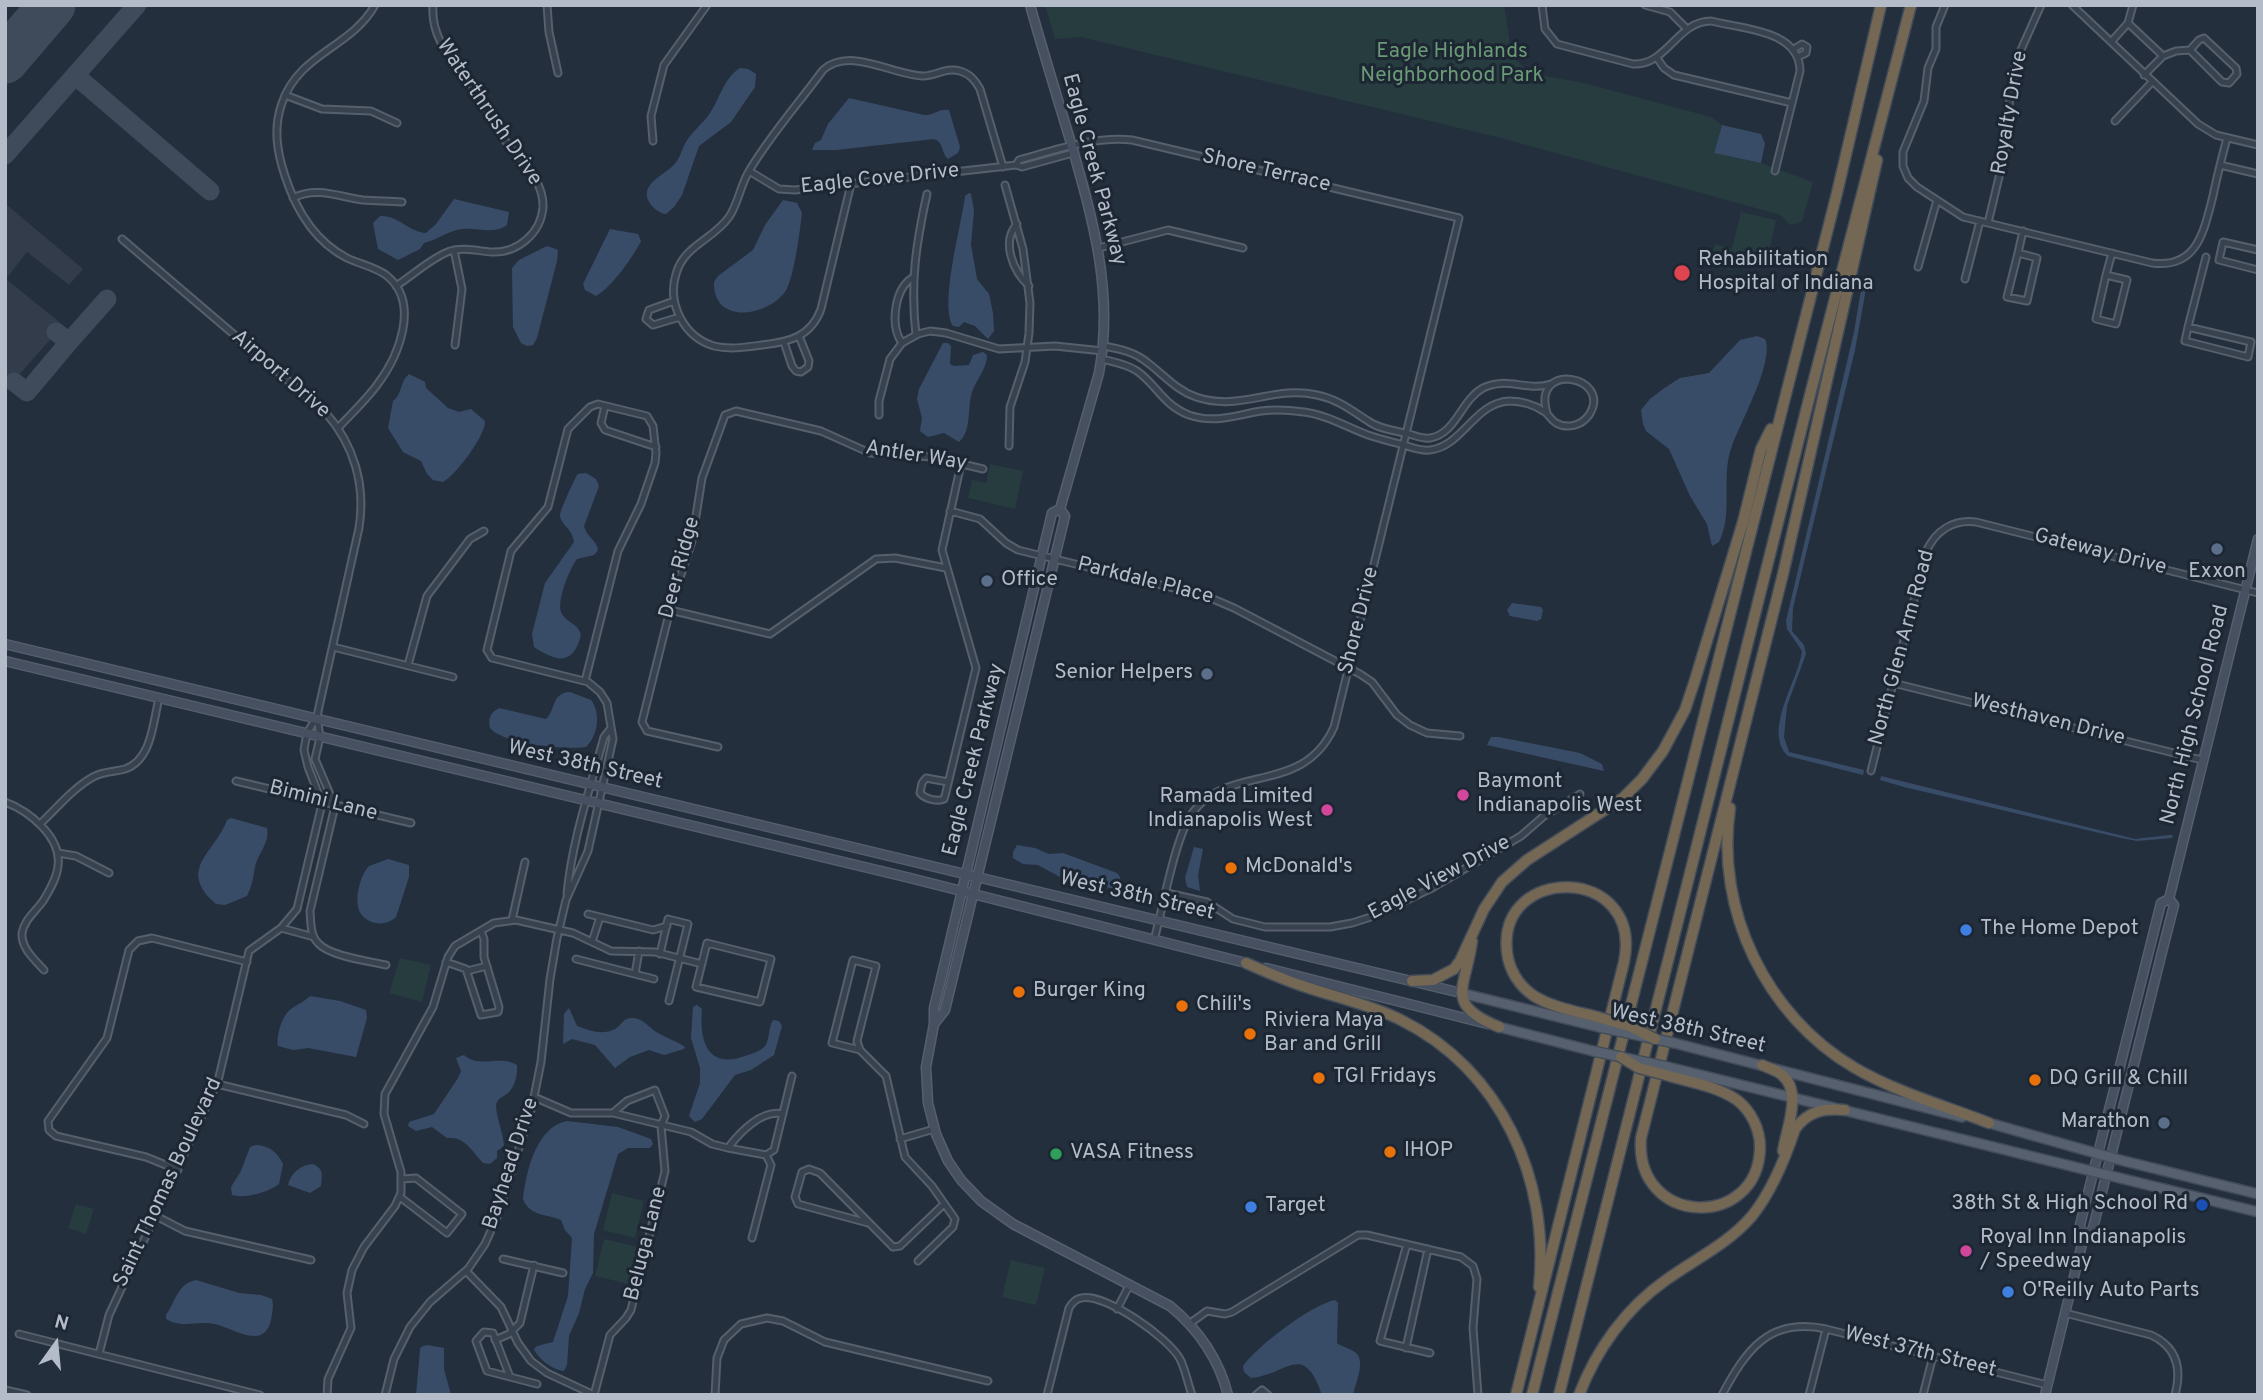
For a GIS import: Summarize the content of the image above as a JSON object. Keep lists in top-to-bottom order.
{
  "streets": {
    "main road": ["Eagle Creek Parkway", "North High School Road", "West 38th Street"],
    "street": [
      "Waterthrush Drive",
      "Royalty Drive",
      "Shore Terrace",
      "Eagle Cove Drive",
      "Airport Drive",
      "Antler Way",
      "Gateway Drive",
      "Deer Ridge",
      "Parkdale Place",
      "Shore Drive",
      "North Glen Arm Road",
      "Westhaven Drive",
      "Bimini Lane",
      "Eagle View Drive",
      "Bayhead Drive",
      "Saint Thomas Boulevard",
      "Beluga Lane",
      "West 37th Street"
    ]
  },
  "crossings": [
    ["Eagle Creek Parkway", "Shore Terrace"],
    ["Eagle Creek Parkway", "Eagle Cove Drive"],
    ["Eagle Creek Parkway", "Parkdale Place"],
    ["Eagle Creek Parkway", "West 38th Street"],
    ["Shore Terrace", "Eagle Cove Drive"],
    ["Shore Terrace", "Shore Drive"],
    ["Airport Drive", "West 38th Street"],
    ["Antler Way", "Deer Ridge"],
    ["Gateway Drive", "North Glen Arm Road"],
    ["Gateway Drive", "North High School Road"],
    ["Parkdale Place", "Shore Drive"],
    ["Shore Drive", "West 38th Street"],
    ["Shore Drive", "Eagle View Drive"],
    ["North Glen Arm Road", "Westhaven Drive"],
    ["North High School Road", "Westhaven Drive"],
    ["North High School Road", "West 38th Street"],
    ["North High School Road", "West 37th Street"],
    ["West 38th Street", "Bayhead Drive"],
    ["Bimini Lane", "Saint Thomas Boulevard"]
  ],
  "parks": ["Eagle Highlands Neighborhood Park"],
  "places": [
    "Rehabilitation Hospital of Indiana",
    "Exxon",
    "Office",
    "Senior Helpers",
    "Baymont Indianapolis West",
    "Ramada Limited Indianapolis West",
    "McDonald's",
    "The Home Depot",
    "Burger King",
    "Chili's",
    "Riviera Maya Bar and Grill",
    "TGI Fridays",
    "DQ Grill & Chill",
    "Marathon",
    "IHOP",
    "VASA Fitness",
    "38th St & High School Rd",
    "Target",
    "Royal Inn Indianapolis / Speedway",
    "O'Reilly Auto Parts"
  ],
  "north": "top"
}
